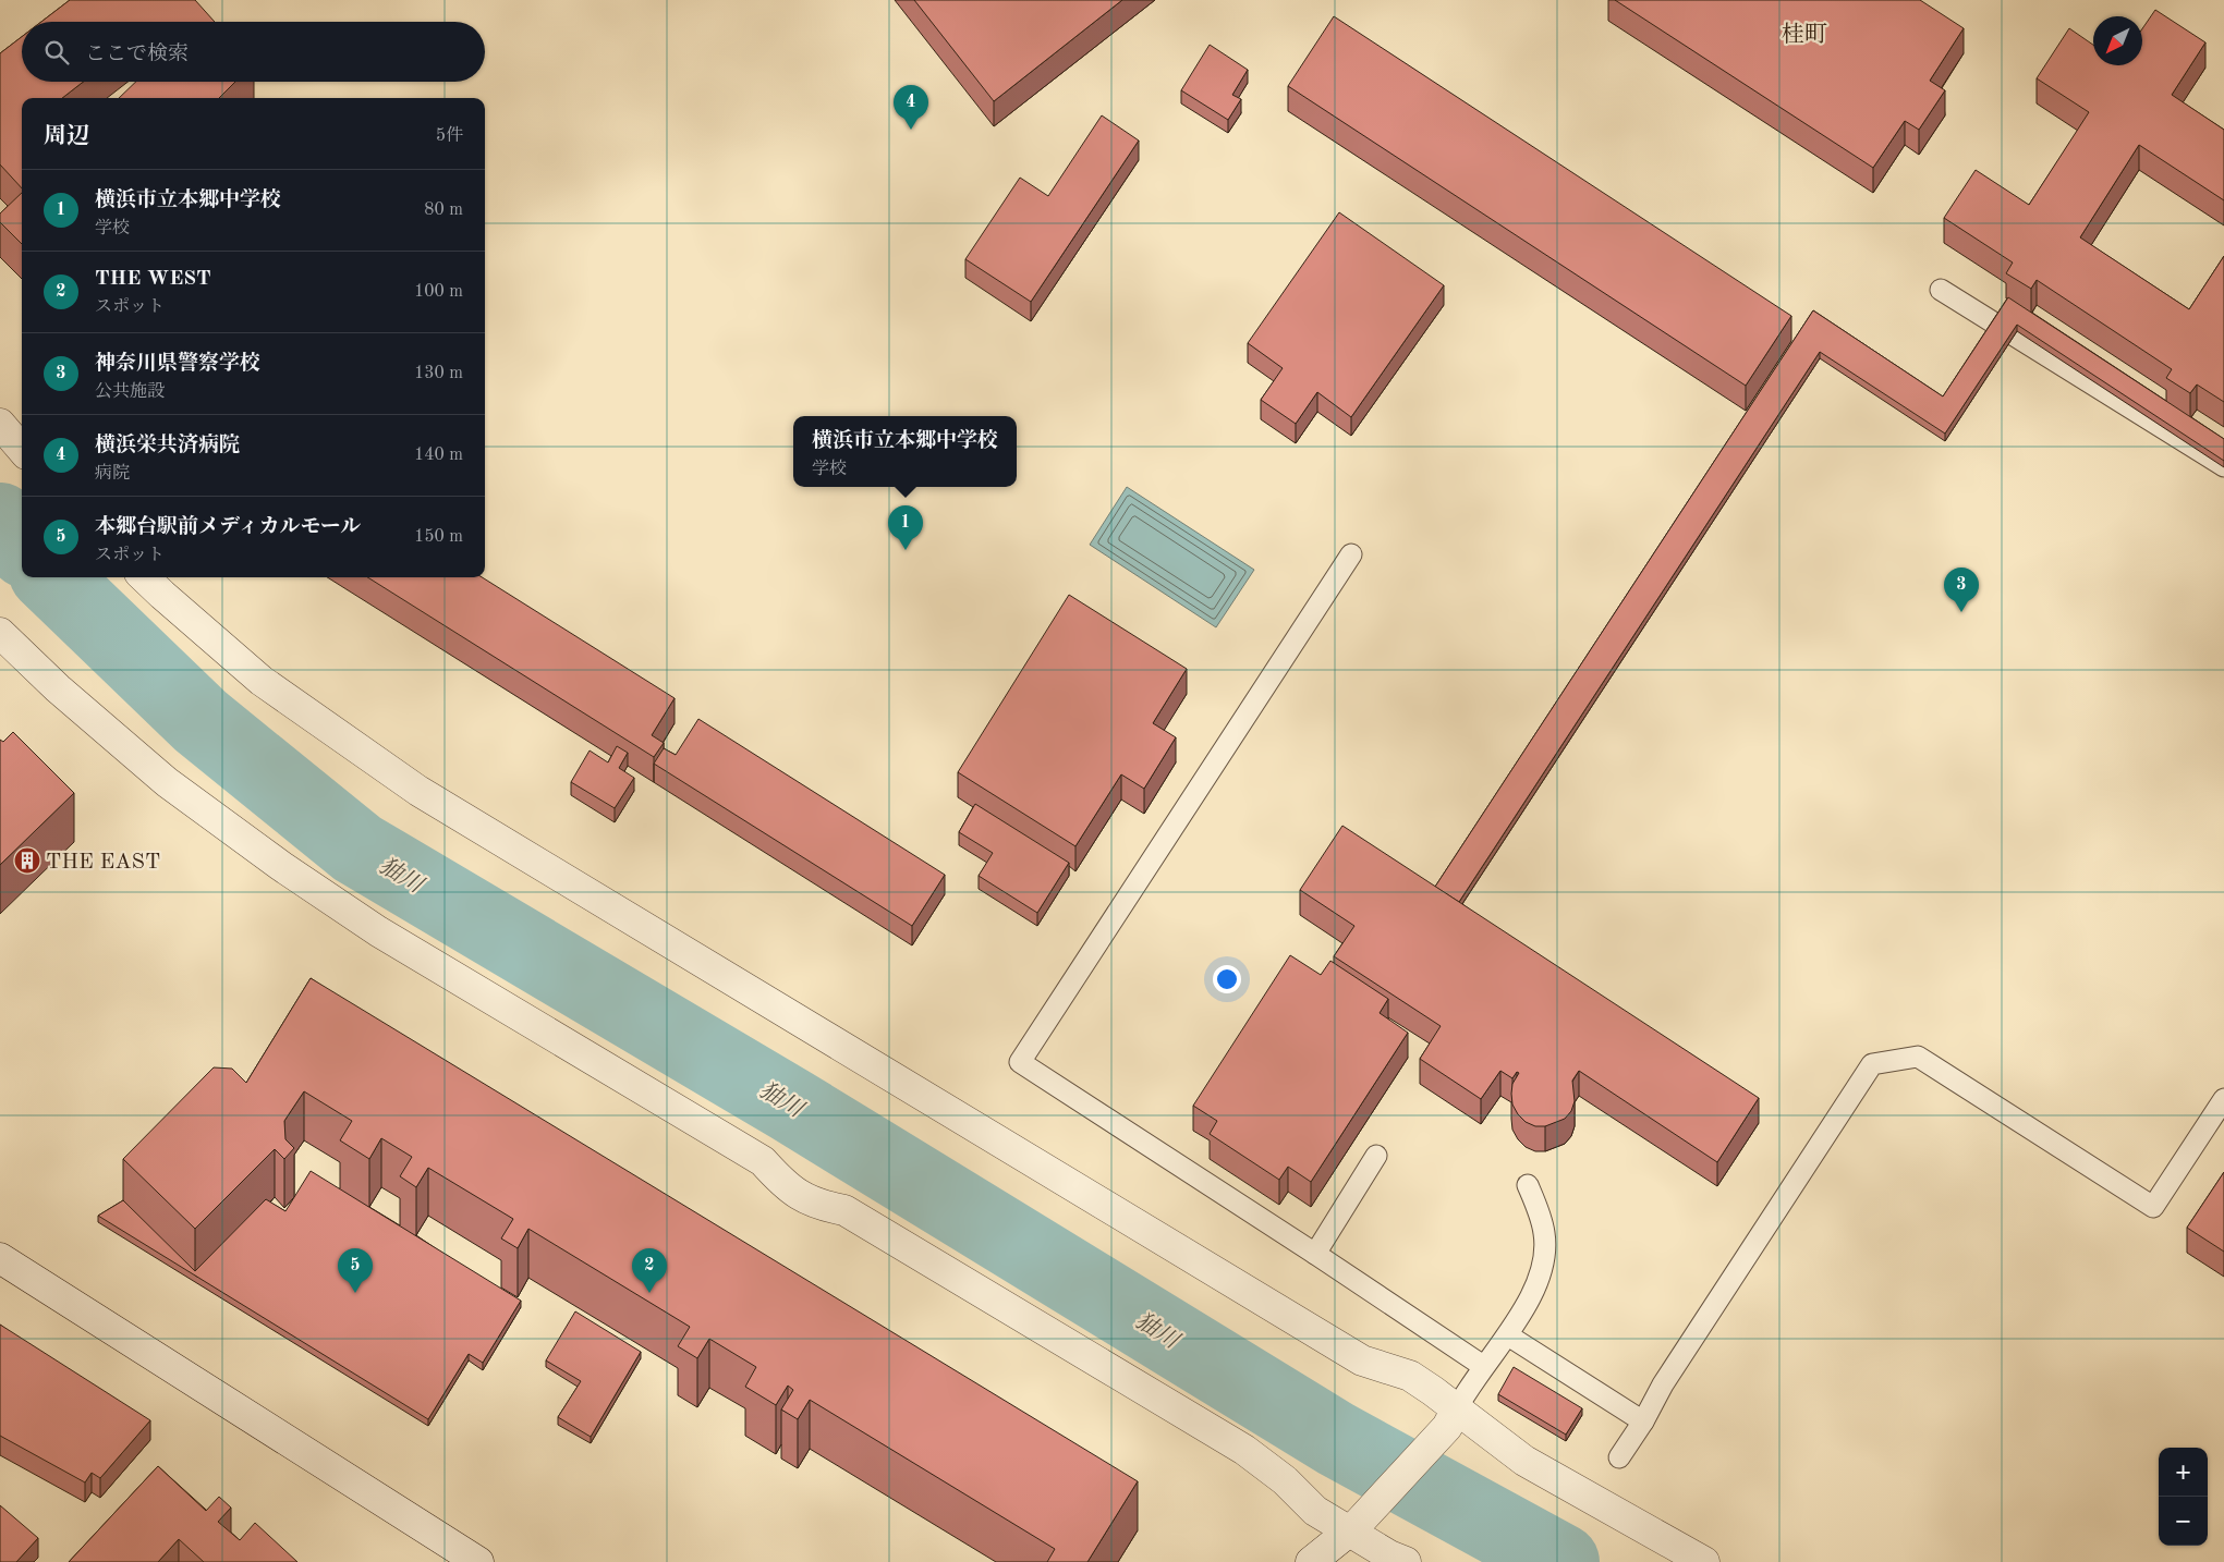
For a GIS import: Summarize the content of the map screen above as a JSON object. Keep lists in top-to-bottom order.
{
  "districts": ["桂町"],
  "water": ["㹨川"],
  "places": {
    "building": ["THE EAST"]
  },
  "north": "bottom left",
  "page": {
    "search": "ここで検索",
    "pins": [
      "4",
      "1",
      "3",
      "2",
      "5"
    ],
    "heading": ["周辺", "5件"],
    "list": [
      {
        "mark": "1",
        "name": "横浜市立本郷中学校",
        "note": "学校",
        "value": "80 m"
      },
      {
        "mark": "2",
        "name": "THE WEST",
        "note": "スポット",
        "value": "100 m"
      },
      {
        "mark": "3",
        "name": "神奈川県警察学校",
        "note": "公共施設",
        "value": "130 m"
      },
      {
        "mark": "4",
        "name": "横浜栄共済病院",
        "note": "病院",
        "value": "140 m"
      },
      {
        "mark": "5",
        "name": "本郷台駅前メディカルモール",
        "note": "スポット",
        "value": "150 m"
      }
    ],
    "popup": ["横浜市立本郷中学校", "学校"],
    "map_buttons": ["+", "−"]
  }
}
